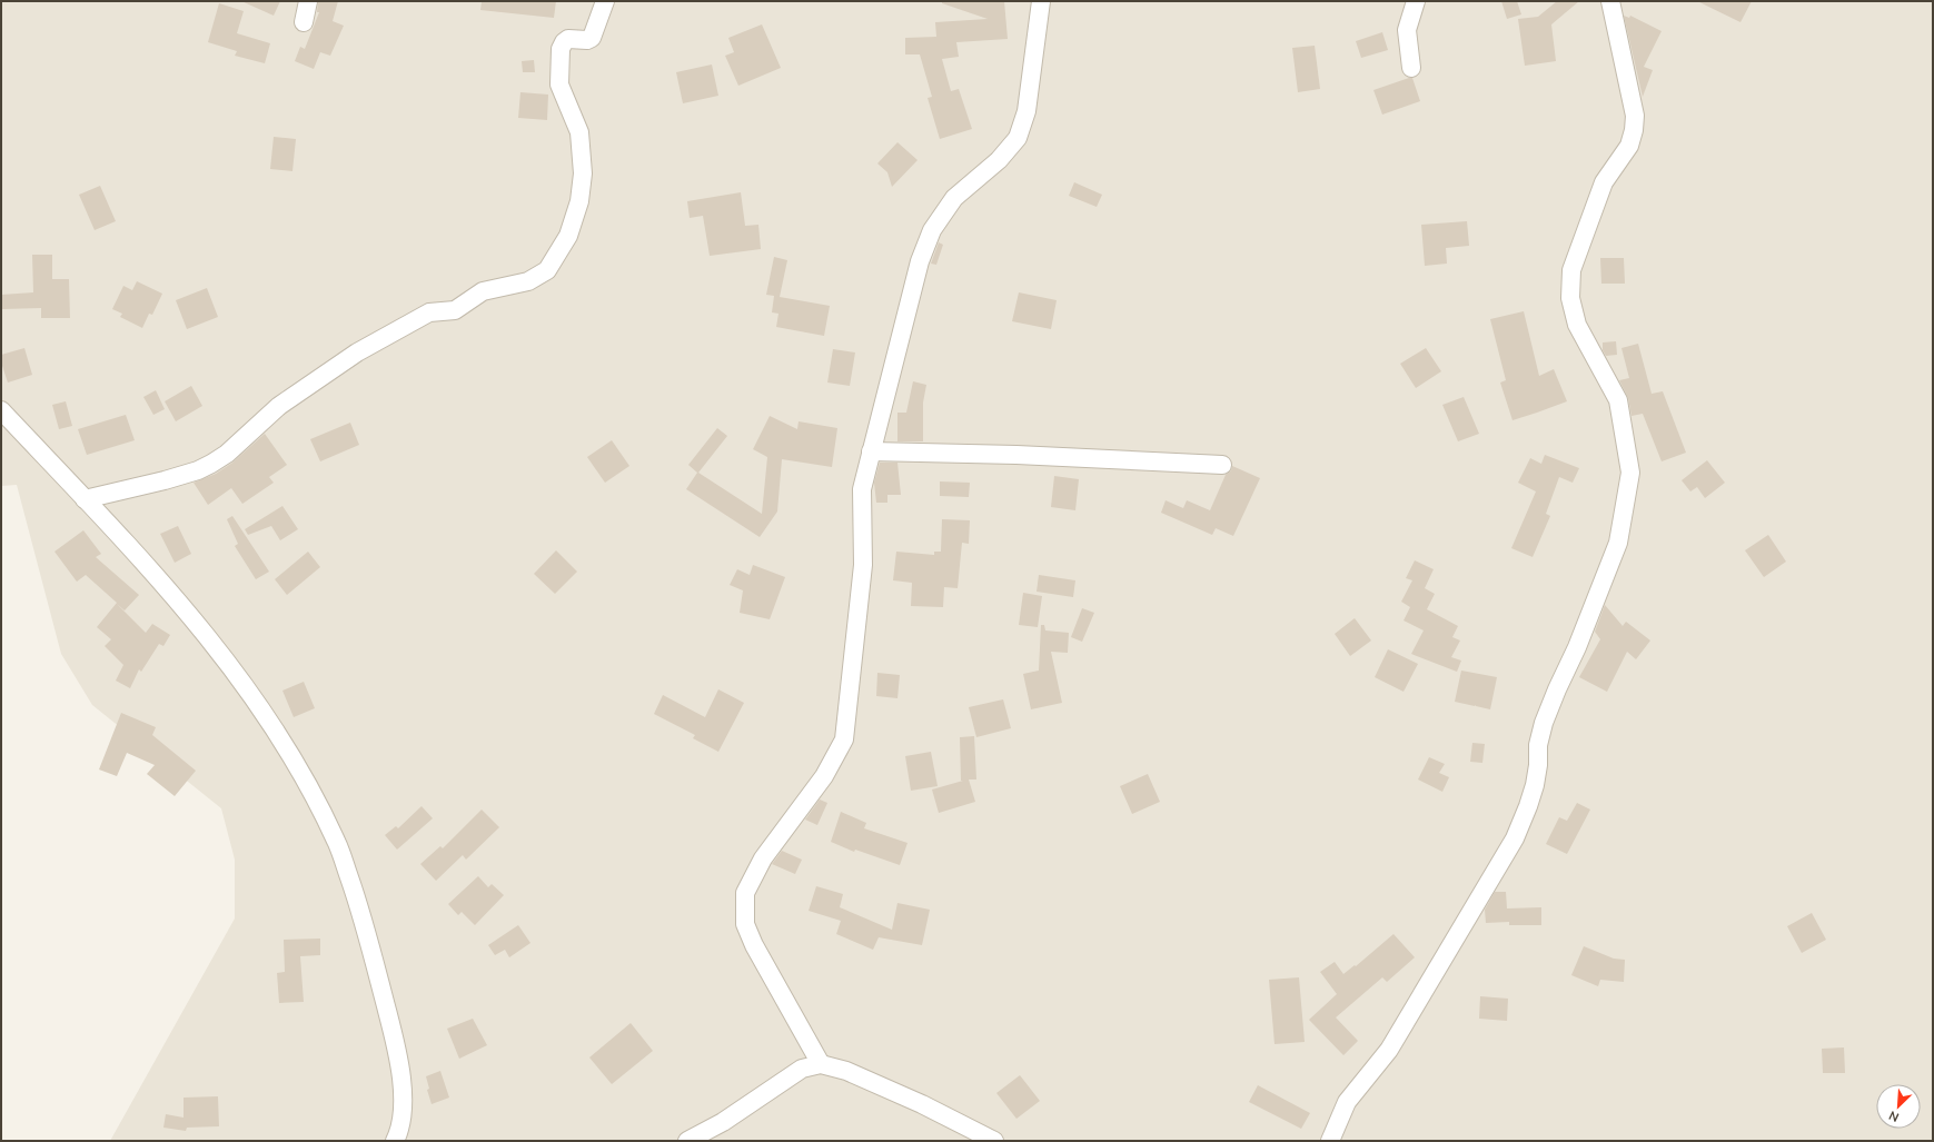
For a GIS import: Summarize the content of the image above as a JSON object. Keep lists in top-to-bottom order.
{
  "north": "bottom left"
}
